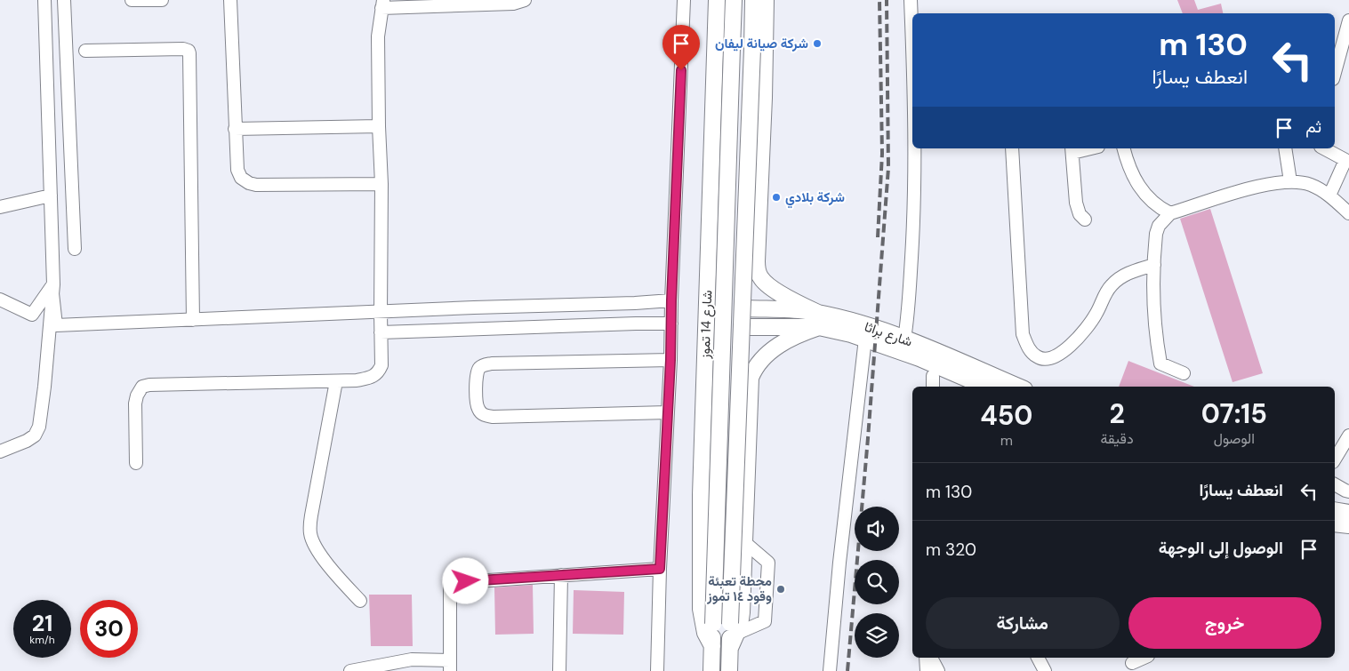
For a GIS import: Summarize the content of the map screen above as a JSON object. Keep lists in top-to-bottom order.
{
  "streets": {
    "main road": ["شارع 14 تموز", "شارع براثا"]
  },
  "places": ["شركة صيانة ليفان", "شركة بلادي", "محطة تعبئة وقود ١٤ تموز"],
  "page": {
    "turn": ["130 m", "انعطف يسارًا"],
    "then": "ثم",
    "eta": [
      "07:15",
      "الوصول",
      "2",
      "دقيقة",
      "450",
      "m"
    ],
    "list": [
      {
        "name": "انعطف يسارًا",
        "value": "130 m"
      },
      {
        "name": "الوصول إلى الوجهة",
        "value": "320 m"
      }
    ],
    "buttons": ["خروج", "مشاركة"],
    "speed": "21 km/h",
    "limit": "30"
  }
}
